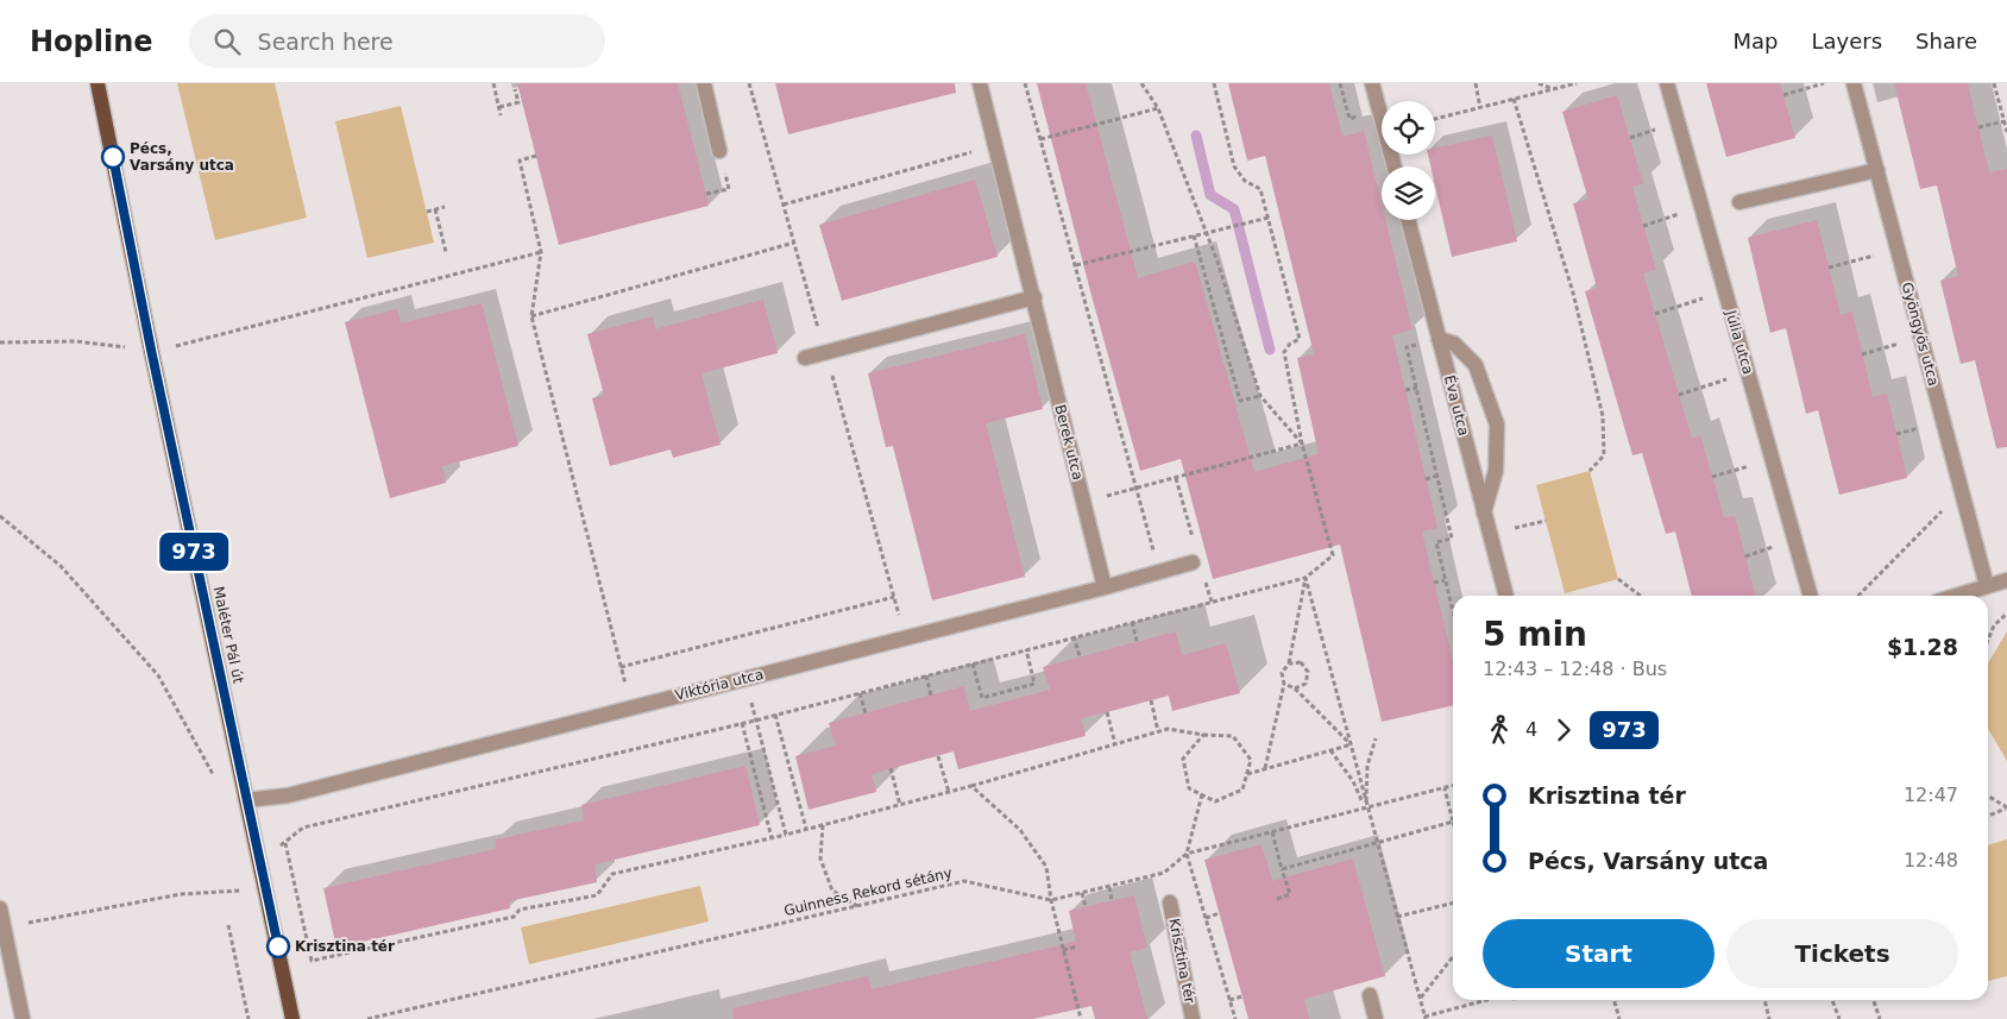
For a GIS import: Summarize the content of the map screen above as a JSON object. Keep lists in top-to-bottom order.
{
  "streets": {
    "main road": ["Maléter Pál út"],
    "street": [
      "Gyöngyös utca",
      "Júlia utca",
      "Éva utca",
      "Berek utca",
      "Viktória utca",
      "Krisztina tér"
    ],
    "path": ["Guinness Rekord sétány"]
  },
  "crossings": [
    ["Berek utca", "Viktória utca"],
    ["Maléter Pál út", "Viktória utca"]
  ],
  "places": ["Pécs, Varsány utca", "Krisztina tér"],
  "lines": ["bus line 973"],
  "page": {
    "header": "Hopline",
    "search": "Search here",
    "nav": ["Map", "Layers", "Share"],
    "on_map": "973",
    "heading": ["5 min", "12:43 – 12:48 · Bus", "$1.28"],
    "legs": ["4", "973"],
    "list": [
      {
        "name": "Krisztina tér",
        "value": "12:47"
      },
      {
        "name": "Pécs, Varsány utca",
        "value": "12:48"
      }
    ],
    "buttons": ["Start", "Tickets"]
  }
}
